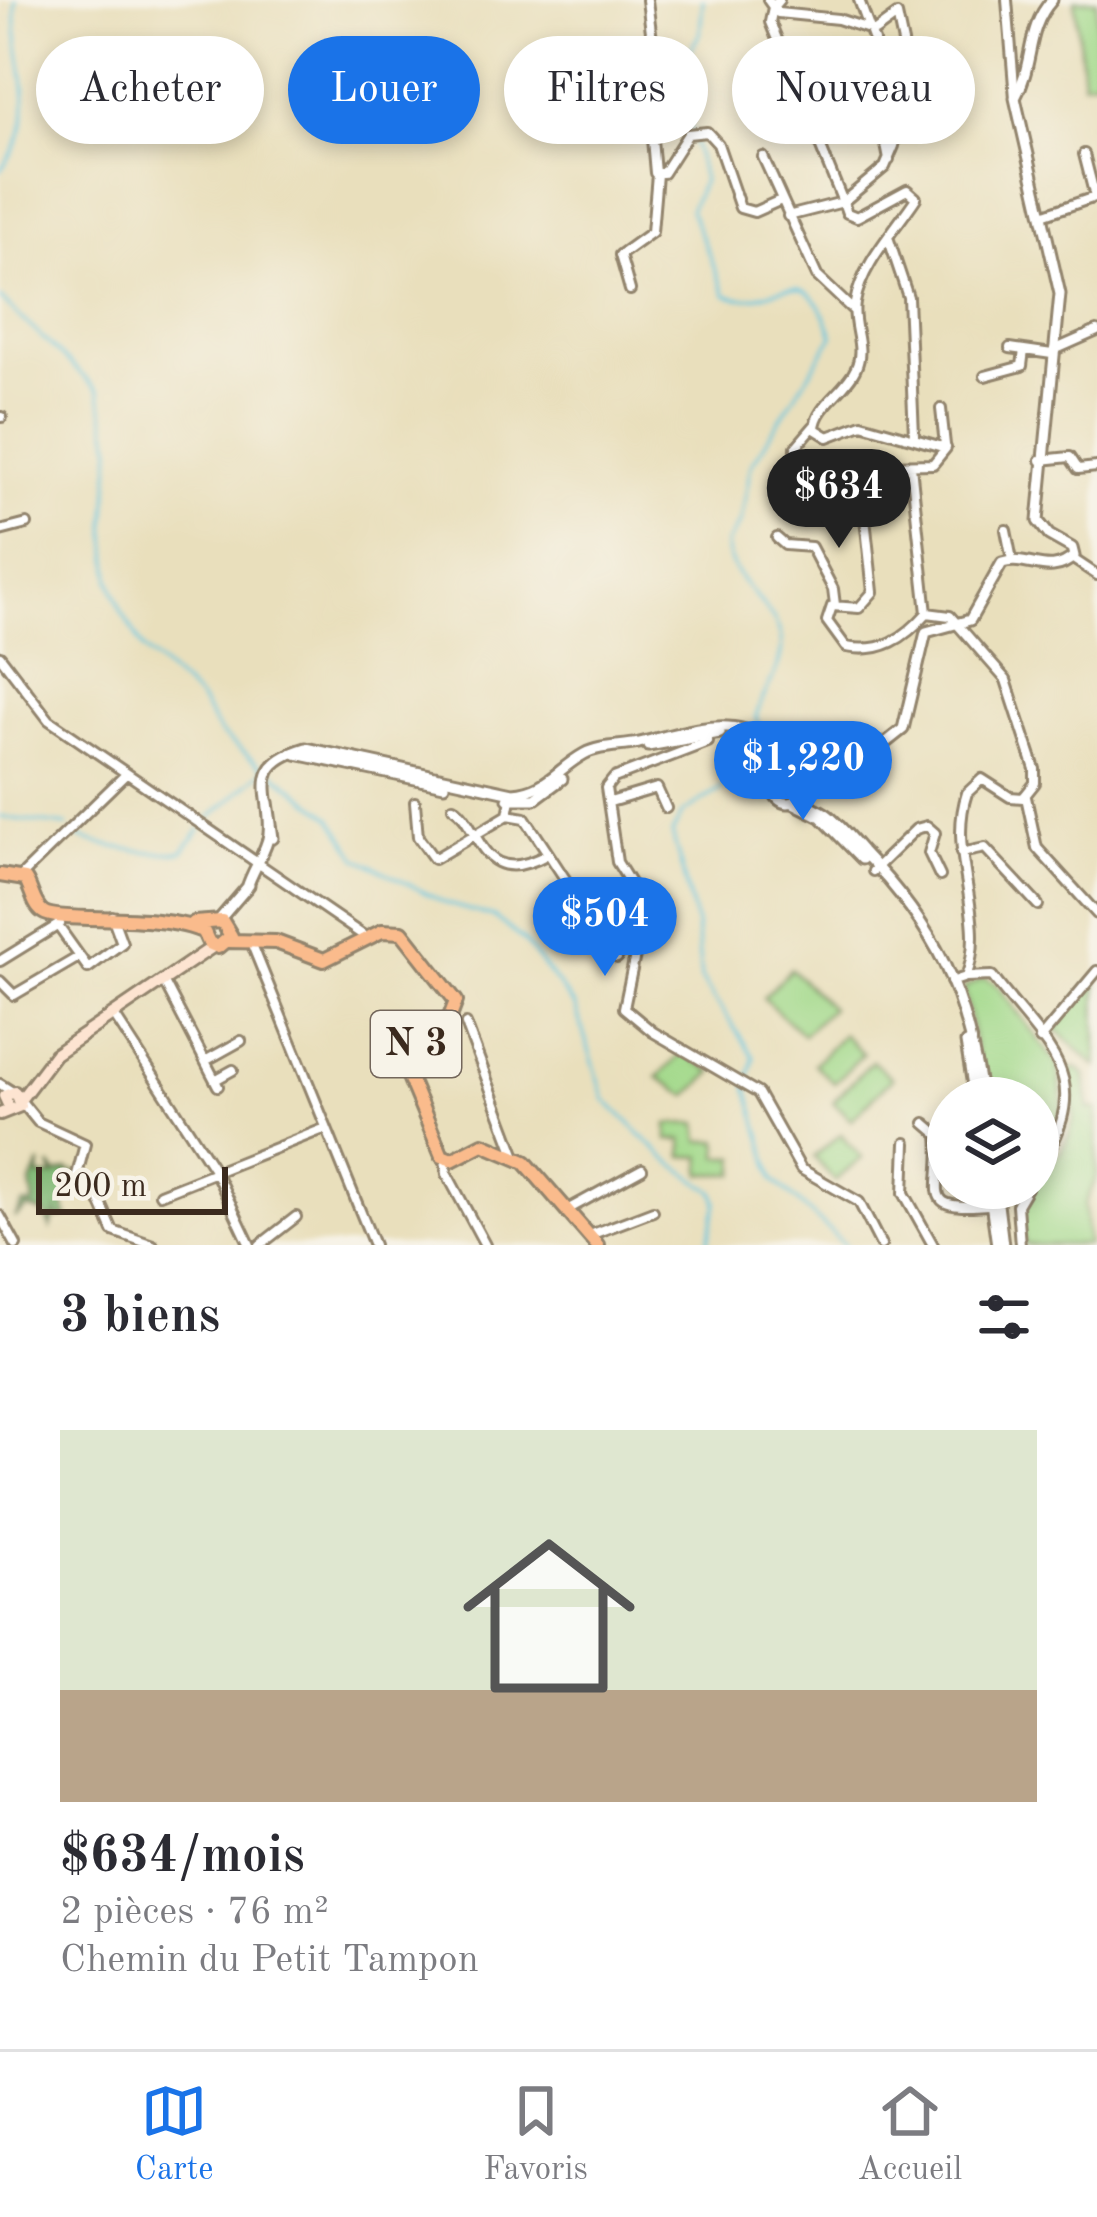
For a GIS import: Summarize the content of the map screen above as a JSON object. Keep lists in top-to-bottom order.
{
  "streets": {
    "main road": ["N 3"]
  },
  "scale_bar": "200 m",
  "page": {
    "chip": [
      "Acheter",
      "Louer",
      "Filtres",
      "Nouveau"
    ],
    "price": ["$634", "$1,220", "$504"],
    "scale": "200 m",
    "heading": "3 biens",
    "list": [
      {
        "name": "$634/mois",
        "note": "2 pièces · 76 m² · Chemin du Petit Tampon"
      }
    ],
    "tabs": ["Carte", "Favoris", "Accueil"]
  }
}
